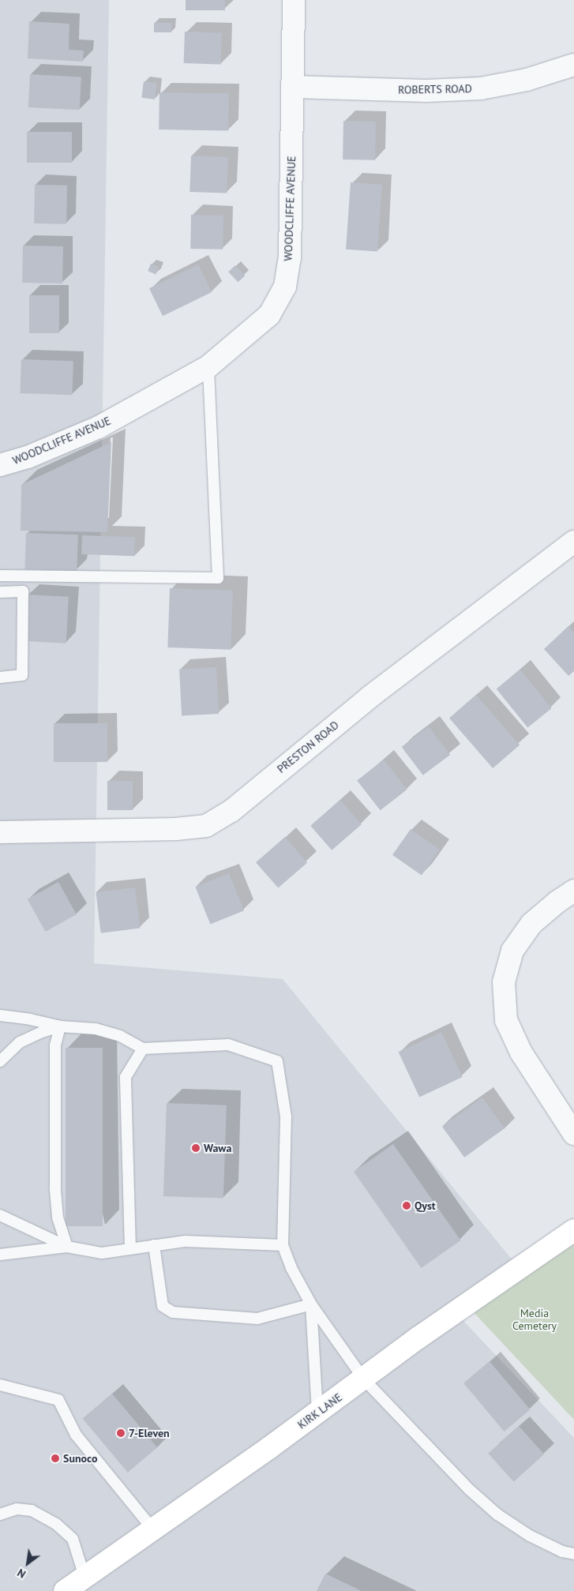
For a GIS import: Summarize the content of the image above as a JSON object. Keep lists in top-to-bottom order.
{
  "streets": {
    "street": [
      "ROBERTS ROAD",
      "WOODCLIFFE AVENUE",
      "PRESTON ROAD",
      "KIRK LANE"
    ]
  },
  "crossings": [
    ["ROBERTS ROAD", "WOODCLIFFE AVENUE"]
  ],
  "parks": ["Media Cemetery"],
  "places": [
    "Wawa",
    "Qyst",
    "7-Eleven",
    "Sunoco"
  ],
  "north": "bottom left"
}
